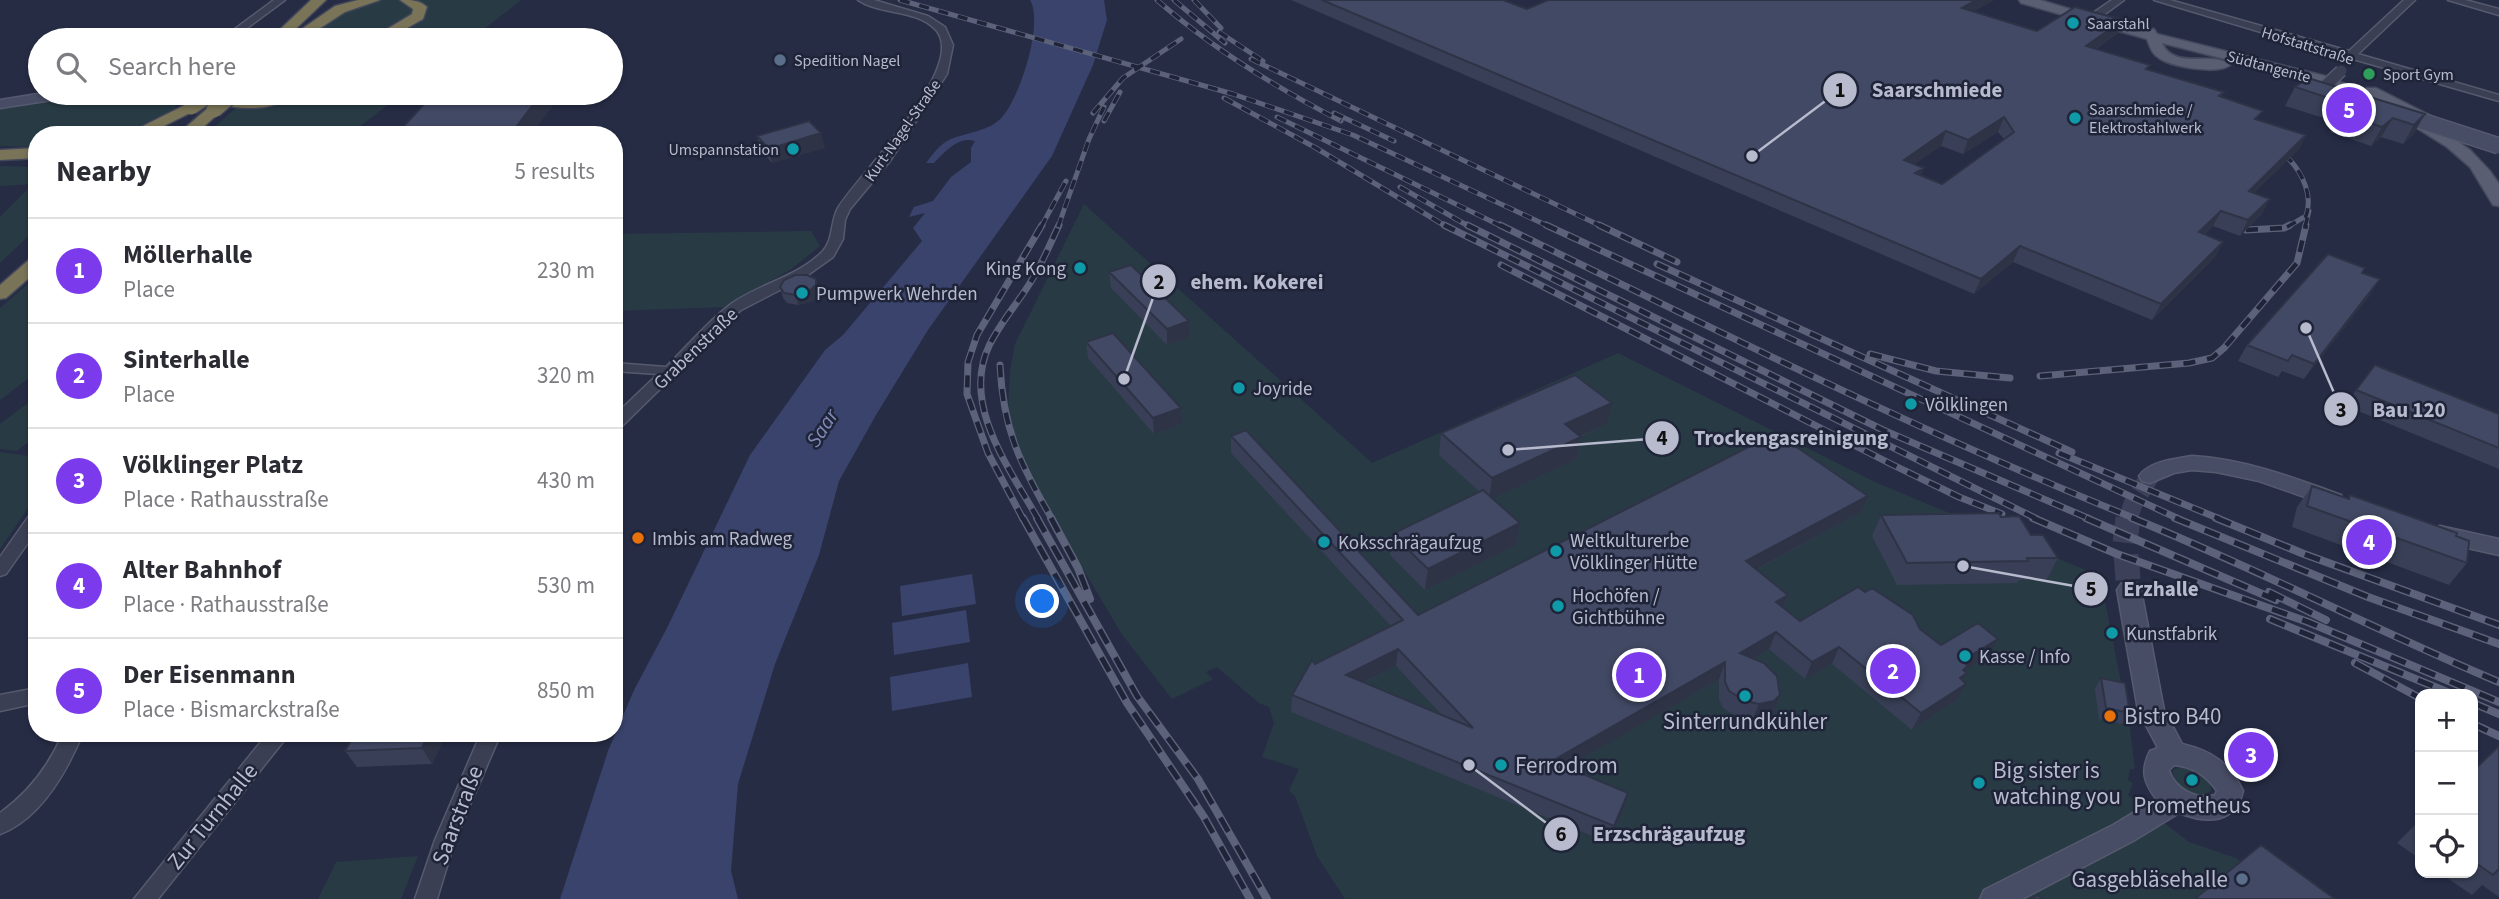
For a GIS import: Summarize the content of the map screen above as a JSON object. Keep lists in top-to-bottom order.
{
  "streets": {
    "main road": ["Südtangente"],
    "street": [
      "Hofstattstraße",
      "Kurt-Nagel-Straße",
      "Grabenstraße",
      "Saarstraße",
      "Zur Turnhalle"
    ]
  },
  "crossings": [
    ["Kurt-Nagel-Straße", "Grabenstraße"]
  ],
  "water": ["Saar"],
  "places": [
    "Saarstahl",
    "Spedition Nagel",
    "Sport Gym",
    "Saarschmiede / Elektrostahlwerk",
    "Umspannstation",
    "Saarschmiede",
    "King Kong",
    "Pumpwerk Wehrden",
    "Bau 120",
    "ehem. Kokerei",
    "Joyride",
    "Völklingen",
    "Trockengasreinigung",
    "Imbis am Radweg",
    "Koksschrägaufzug",
    "Weltkulturerbe Völklinger Hütte",
    "Erzhalle",
    "Hochöfen / Gichtbühne",
    "Kunstfabrik",
    "Kasse / Info",
    "Sinterrundkühler",
    "Bistro B40",
    "Erzschrägaufzug",
    "Ferrodrom",
    "Prometheus",
    "Big sister is watching you",
    "Gasgebläsehalle"
  ],
  "page": {
    "search": "Search here",
    "pins": [
      "5",
      "4",
      "2",
      "1",
      "3"
    ],
    "heading": ["Nearby", "5 results"],
    "list": [
      {
        "mark": "1",
        "name": "Möllerhalle",
        "note": "Place",
        "value": "230 m"
      },
      {
        "mark": "2",
        "name": "Sinterhalle",
        "note": "Place",
        "value": "320 m"
      },
      {
        "mark": "3",
        "name": "Völklinger Platz",
        "note": "Place · Rathausstraße",
        "value": "430 m"
      },
      {
        "mark": "4",
        "name": "Alter Bahnhof",
        "note": "Place · Rathausstraße",
        "value": "530 m"
      },
      {
        "mark": "5",
        "name": "Der Eisenmann",
        "note": "Place · Bismarckstraße",
        "value": "850 m"
      }
    ],
    "map_buttons": ["+", "−"]
  }
}
